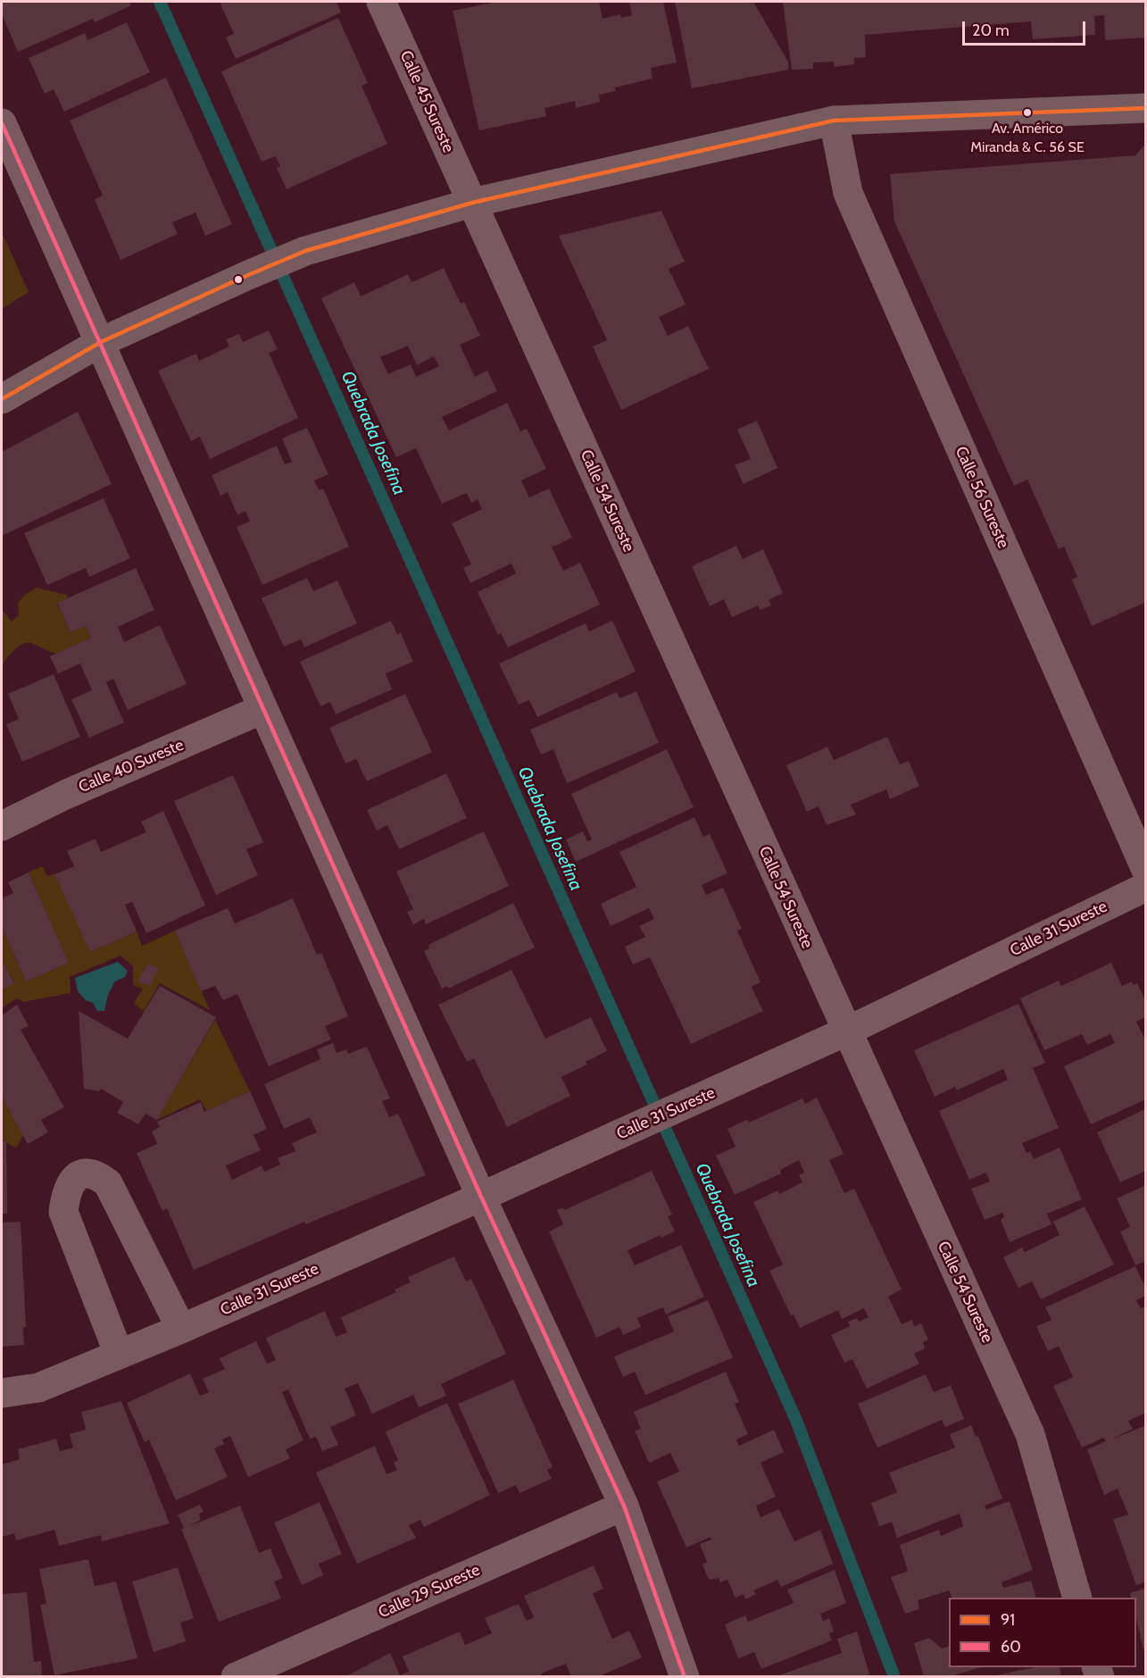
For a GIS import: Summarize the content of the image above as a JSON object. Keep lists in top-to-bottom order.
{
  "streets": {
    "street": [
      "Calle 45 Sureste",
      "Calle 56 Sureste",
      "Calle 54 Sureste",
      "Calle 40 Sureste",
      "Calle 31 Sureste",
      "Calle 29 Sureste"
    ]
  },
  "crossings": [
    ["Calle 45 Sureste", "Calle 54 Sureste"],
    ["Calle 54 Sureste", "Calle 31 Sureste"]
  ],
  "water": ["Quebrada Josefina"],
  "places": ["Av. Américo Miranda & C. 56 SE"],
  "lines": ["transit line 91", "transit line 60"],
  "legend": ["91", "60"],
  "scale_bar": "20 m"
}
